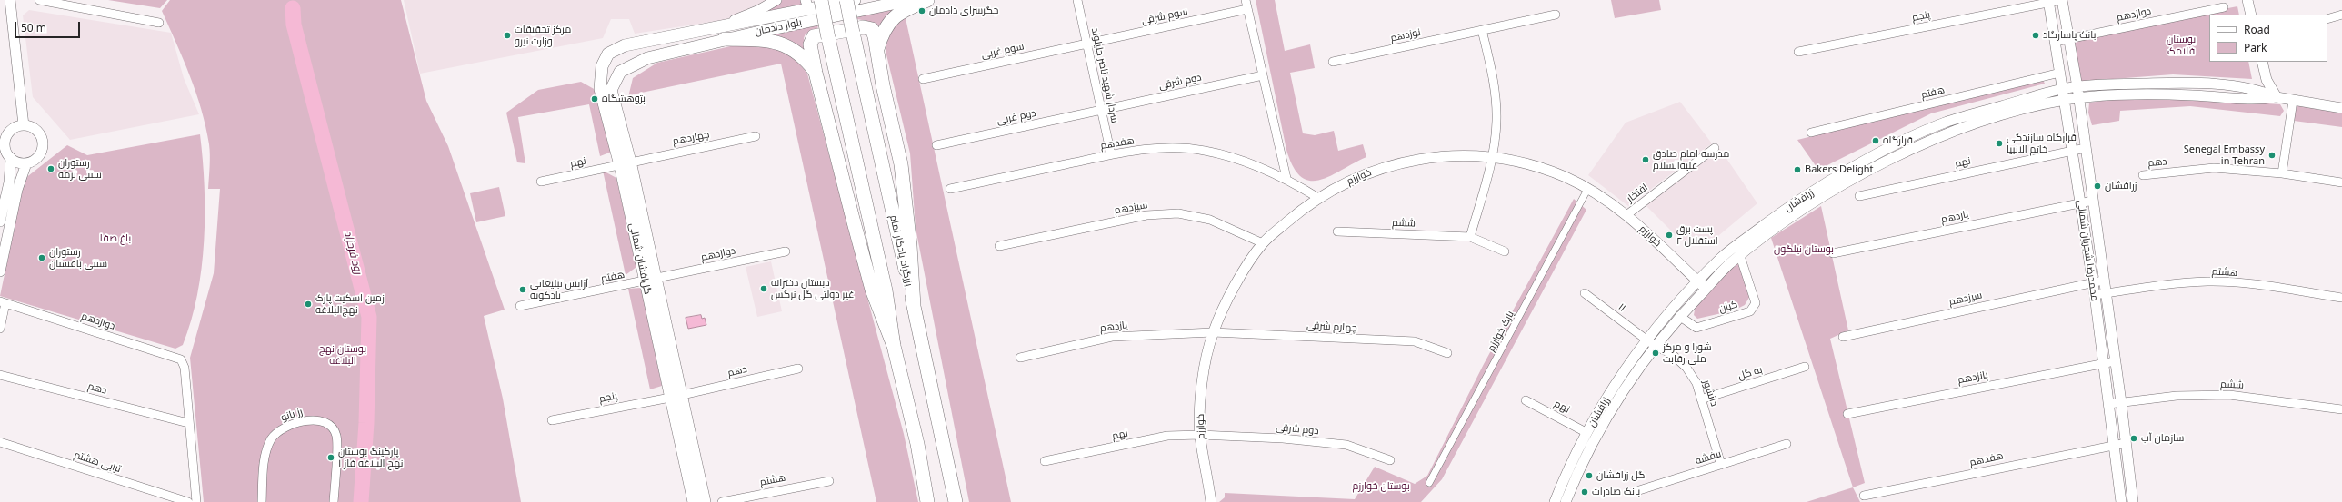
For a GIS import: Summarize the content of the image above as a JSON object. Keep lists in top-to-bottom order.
{
  "streets": {
    "highway": ["بزرگراه یادگار امام"],
    "main road": ["بلوار دادمان", "گل‌افشان شمالی"],
    "street": [
      "دوازدهم",
      "سوم شرقی",
      "پنجم",
      "نوزدهم",
      "سوم غربی",
      "سردار شهید ناصر جلیلوند",
      "دوم شرقی",
      "هفتم",
      "دوم غربی",
      "چهاردهم",
      "هفدهم",
      "نهم",
      "دهم",
      "خوارزم",
      "افتخار",
      "زرافشان",
      "سیزدهم",
      "یازدهم",
      "ششم",
      "محمدرضا شجریان شمالی",
      "هشتم",
      "کیان",
      "۱۱",
      "چهارم شرقی",
      "پارک خوارزم",
      "به گل",
      "پانزدهم",
      "دانشور",
      "رز بانو",
      "بنفشه",
      "ترابی هشتم"
    ]
  },
  "crossings": [
    ["دوازدهم", "هفتم"],
    ["دوازدهم", "دهم"],
    ["دوازدهم", "محمدرضا شجریان شمالی"],
    ["دوازدهم", "گل‌افشان شمالی"],
    ["سوم شرقی", "سوم غربی"],
    ["سوم شرقی", "سردار شهید ناصر جلیلوند"],
    ["پنجم", "دهم"],
    ["پنجم", "محمدرضا شجریان شمالی"],
    ["پنجم", "گل‌افشان شمالی"],
    ["بلوار دادمان", "گل‌افشان شمالی"],
    ["سوم غربی", "سردار شهید ناصر جلیلوند"],
    ["سردار شهید ناصر جلیلوند", "دوم شرقی"],
    ["سردار شهید ناصر جلیلوند", "دوم غربی"],
    ["سردار شهید ناصر جلیلوند", "هفدهم"],
    ["دوم شرقی", "دوم غربی"],
    ["دوم شرقی", "نهم"],
    ["دوم شرقی", "خوارزم"],
    ["هفتم", "محمدرضا شجریان شمالی"],
    ["هفتم", "گل‌افشان شمالی"],
    ["چهاردهم", "نهم"],
    ["چهاردهم", "گل‌افشان شمالی"],
    ["هفدهم", "خوارزم"],
    ["هفدهم", "محمدرضا شجریان شمالی"],
    ["نهم", "خوارزم"],
    ["نهم", "زرافشان"],
    ["نهم", "محمدرضا شجریان شمالی"],
    ["نهم", "گل‌افشان شمالی"],
    ["دهم", "گل‌افشان شمالی"],
    ["خوارزم", "افتخار"],
    ["خوارزم", "زرافشان"],
    ["خوارزم", "سیزدهم"],
    ["خوارزم", "یازدهم"],
    ["خوارزم", "چهارم شرقی"],
    ["خوارزم", "پارک خوارزم"],
    ["زرافشان", "محمدرضا شجریان شمالی"],
    ["زرافشان", "کیان"],
    ["زرافشان", "۱۱"],
    ["زرافشان", "دانشور"],
    ["سیزدهم", "محمدرضا شجریان شمالی"],
    ["یازدهم", "محمدرضا شجریان شمالی"],
    ["یازدهم", "چهارم شرقی"],
    ["ششم", "محمدرضا شجریان شمالی"],
    ["محمدرضا شجریان شمالی", "هشتم"],
    ["محمدرضا شجریان شمالی", "پانزدهم"],
    ["۱۱", "دانشور"],
    ["به گل", "دانشور"],
    ["دانشور", "بنفشه"]
  ],
  "water": ["رود فرحزاد"],
  "parks": [
    "بوستان فلامک",
    "باغ صفا",
    "بوستان نیلگون",
    "بوستان نهج البلاغه",
    "بوستان خوارزم"
  ],
  "places": [
    "جگرسرای دادمان",
    "مرکز تحقیقات وزارت نیرو",
    "بانک پاسارگاد",
    "پژوهشگاه",
    "قرارگاه",
    "قرارگاه سازندگی خاتم الانبیا",
    "Senegal Embassy in Tehran",
    "مدرسه امام صادق علیه‌السلام",
    "رستوران سنتی ترمه",
    "Bakers Delight",
    "زرافشان",
    "پست برق استقلال ۲",
    "رستوران سنتی باغستان",
    "دبستان دخترانه غیر دولتی گل نرگس",
    "آژانس تبلیغاتی بادکوبه",
    "زمین اسکیت پارک نهج‌البلاغه",
    "شورا و مرکز ملی رقابت",
    "سازمان آب",
    "پارکینگ بوستان نهج البلاغه فاز ۱",
    "گل زرافشان",
    "بانک صادرات"
  ],
  "legend": ["Road", "Park"],
  "scale_bar": "50 m"
}
